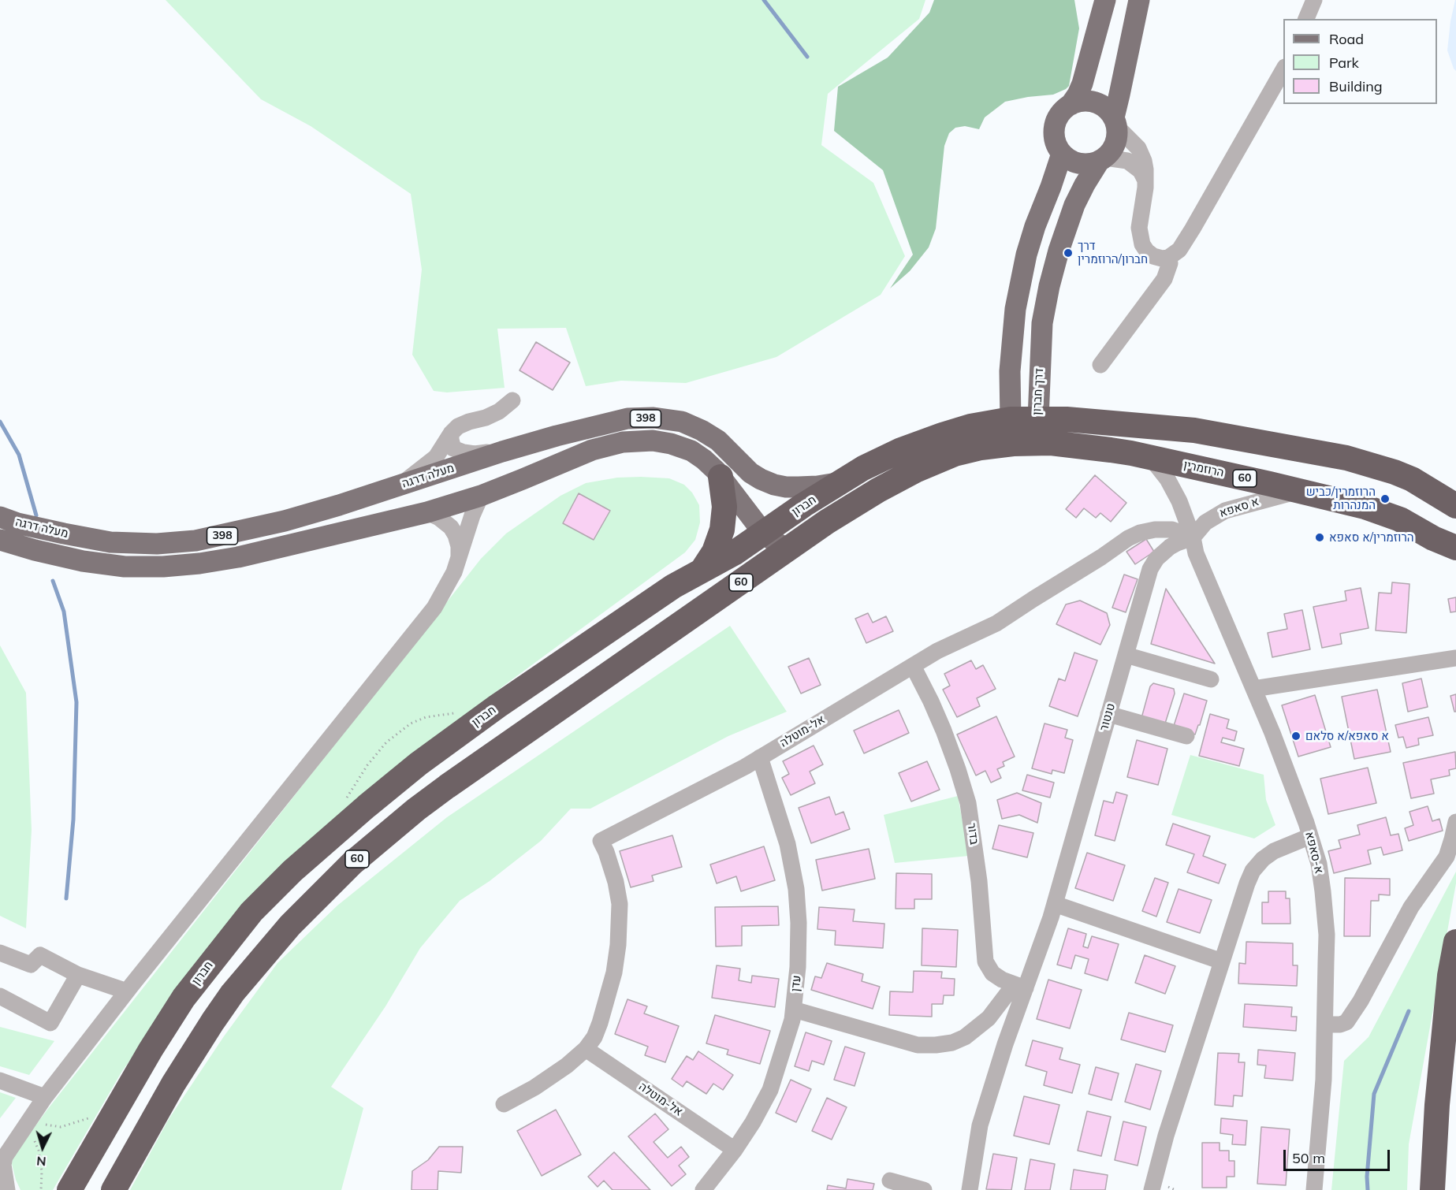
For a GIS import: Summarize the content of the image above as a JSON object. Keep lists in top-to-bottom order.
{
  "streets": {
    "highway": ["הרוזמרין", "60", "חברון"],
    "main road": ["דרך חברון", "398", "מעלה דרגה"],
    "street": [
      "א סאפא",
      "טנטור",
      "אל-מוטלה",
      "בדור",
      "א-סאפא",
      "עדן"
    ]
  },
  "crossings": [
    ["דרך חברון", "הרוזמרין"],
    ["דרך חברון", "60"],
    ["דרך חברון", "חברון"],
    ["הרוזמרין", "60"],
    ["הרוזמרין", "א סאפא"],
    ["מעלה דרגה", "60"],
    ["מעלה דרגה", "חברון"],
    ["60", "חברון"],
    ["א סאפא", "טנטור"],
    ["א סאפא", "אל-מוטלה"],
    ["א סאפא", "א-סאפא"],
    ["טנטור", "אל-מוטלה"],
    ["טנטור", "בדור"],
    ["טנטור", "א-סאפא"],
    ["אל-מוטלה", "בדור"],
    ["אל-מוטלה", "א-סאפא"],
    ["אל-מוטלה", "עדן"]
  ],
  "places": [
    "דרך חברון/הרוזמרין",
    "הרוזמרין/כביש המנהרות",
    "הרוזמרין/א סאפא",
    "א סאפא/א סלאם"
  ],
  "legend": ["Road", "Park", "Building"],
  "scale_bar": "50 m",
  "north": "bottom"
}
